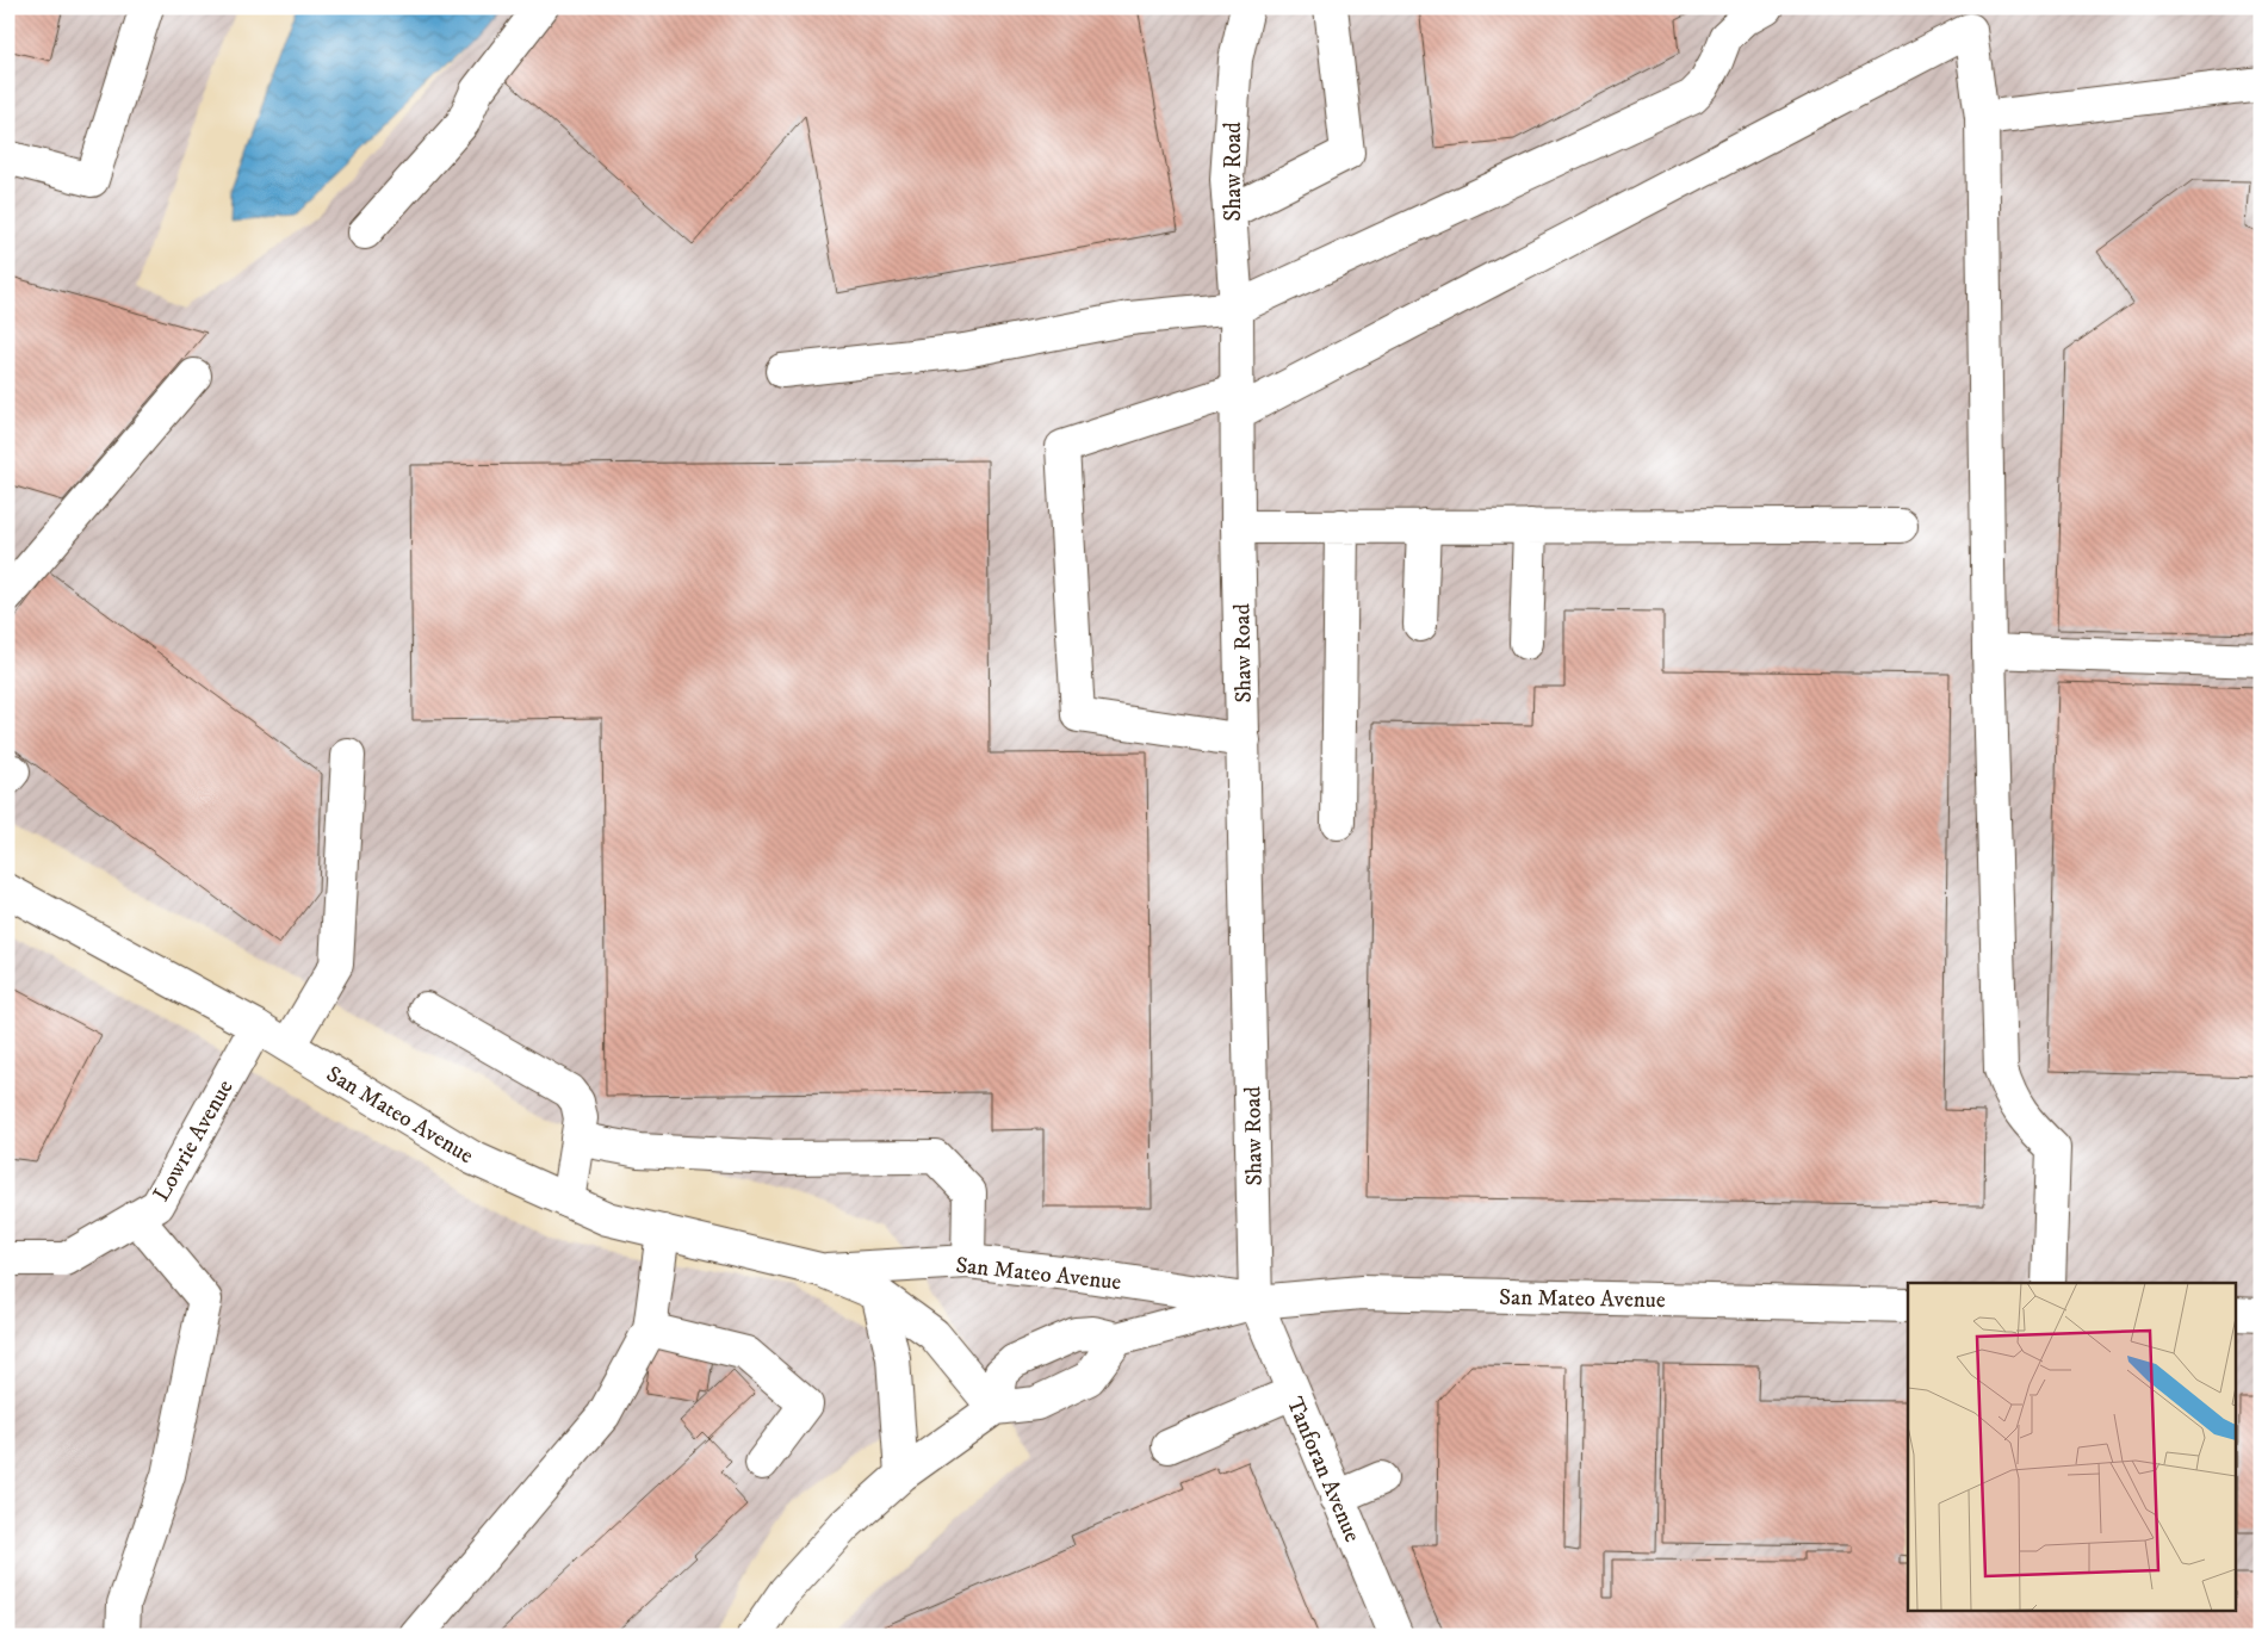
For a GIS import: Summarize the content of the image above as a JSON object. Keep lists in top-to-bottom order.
{
  "streets": {
    "main road": [
      "Shaw Road",
      "San Mateo Avenue",
      "Lowrie Avenue",
      "Tanforan Avenue"
    ]
  },
  "crossings": [
    ["Shaw Road", "San Mateo Avenue"],
    ["Shaw Road", "Tanforan Avenue"],
    ["San Mateo Avenue", "Lowrie Avenue"],
    ["San Mateo Avenue", "Tanforan Avenue"]
  ]
}
